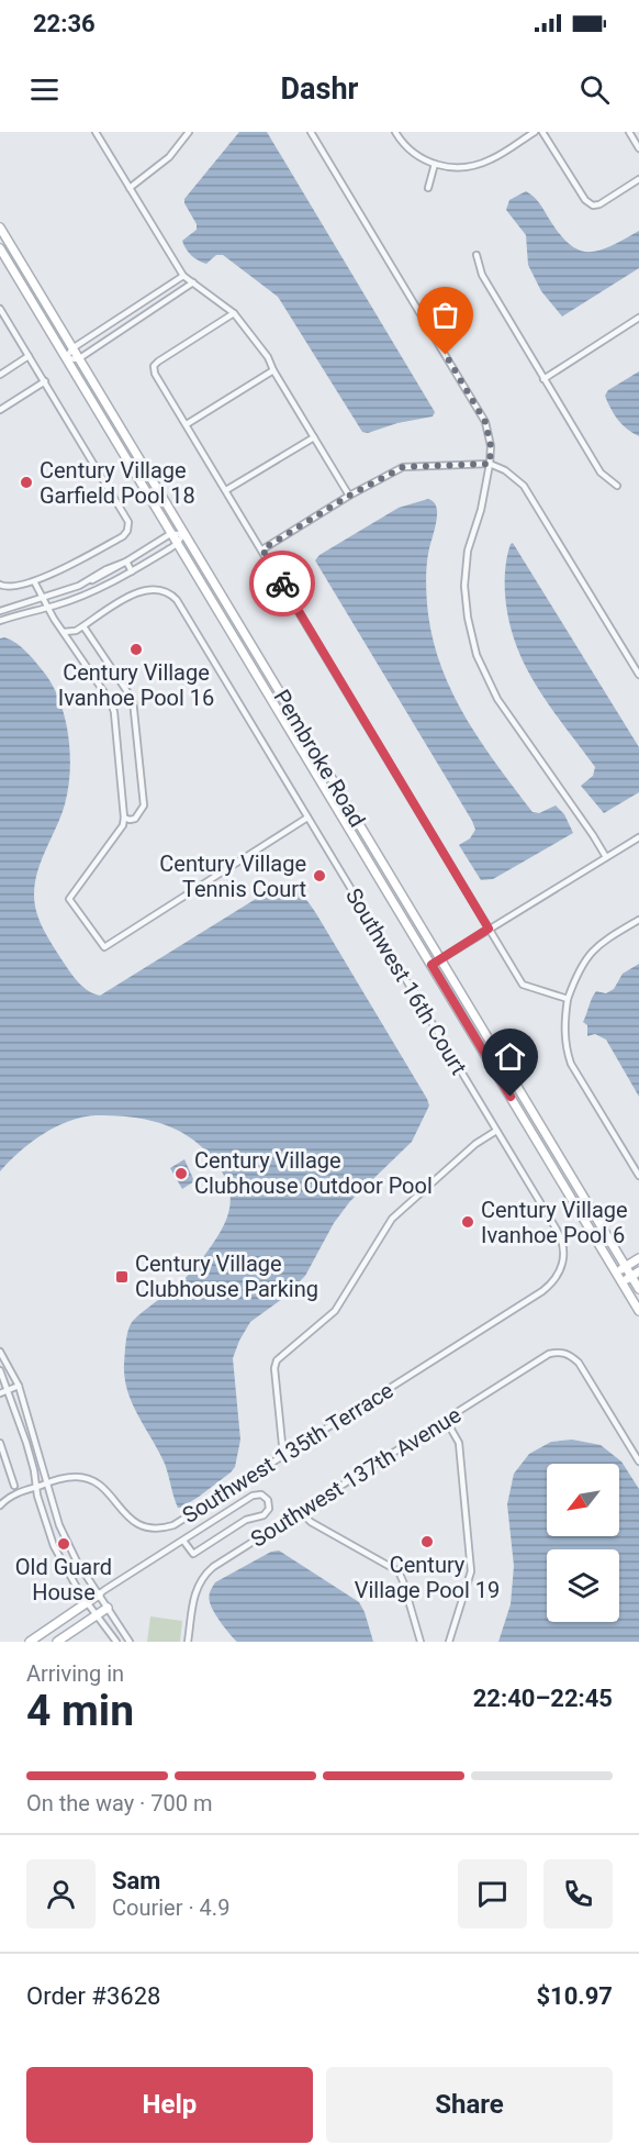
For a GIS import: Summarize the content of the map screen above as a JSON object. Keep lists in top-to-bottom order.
{
  "streets": {
    "main road": ["Pembroke Road"],
    "street": ["Southwest 16th Court", "Southwest 135th Terrace", "Southwest 137th Avenue"]
  },
  "crossings": [
    ["Southwest 16th Court", "Southwest 135th Terrace"]
  ],
  "places": {
    "other": [
      "Century Village Garfield Pool 18",
      "Century Village Ivanhoe Pool 16",
      "Century Village Tennis Court",
      "Century Village Clubhouse Outdoor Pool",
      "Century Village Ivanhoe Pool 6",
      "Century Village Pool 19",
      "Old Guard House"
    ],
    "transit": ["Century Village Clubhouse Parking"]
  },
  "north": "bottom left",
  "page": {
    "status": "22:36",
    "header": "Dashr",
    "heading": ["4 min", "Arriving in", "22:40–22:45"],
    "panel": [
      "Sam",
      "Courier · 4.9",
      "Order #3628",
      "$10.97"
    ],
    "bar": "On the way · 700 m",
    "buttons": ["Help", "Share"]
  }
}
